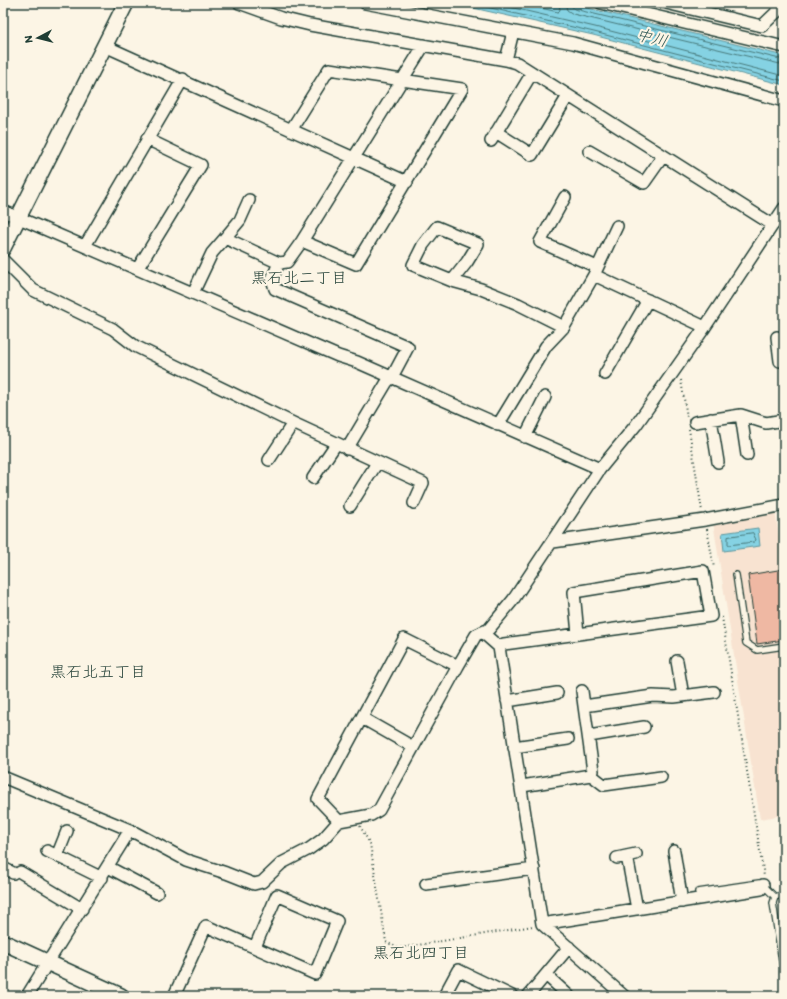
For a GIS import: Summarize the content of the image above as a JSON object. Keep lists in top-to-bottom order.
{
  "districts": ["黒石北二丁目", "黒石北五丁目", "黒石北四丁目"],
  "water": ["中川"],
  "north": "left"
}
